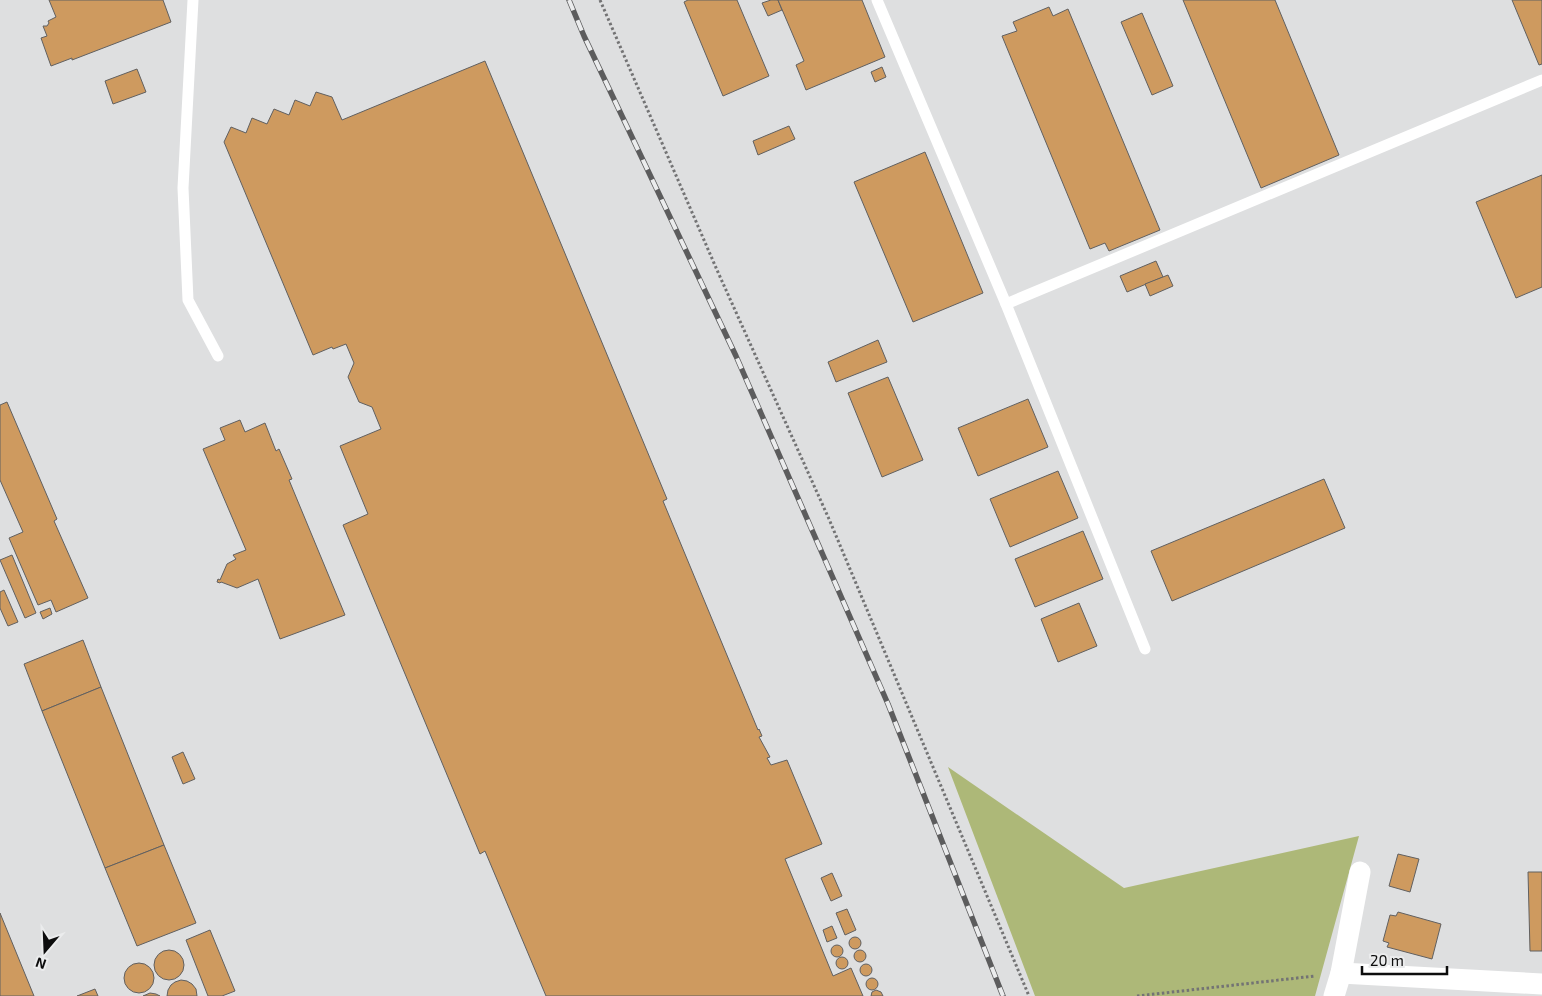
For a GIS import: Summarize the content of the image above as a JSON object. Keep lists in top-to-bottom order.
{
  "scale_bar": "20 m",
  "north": "bottom"
}
